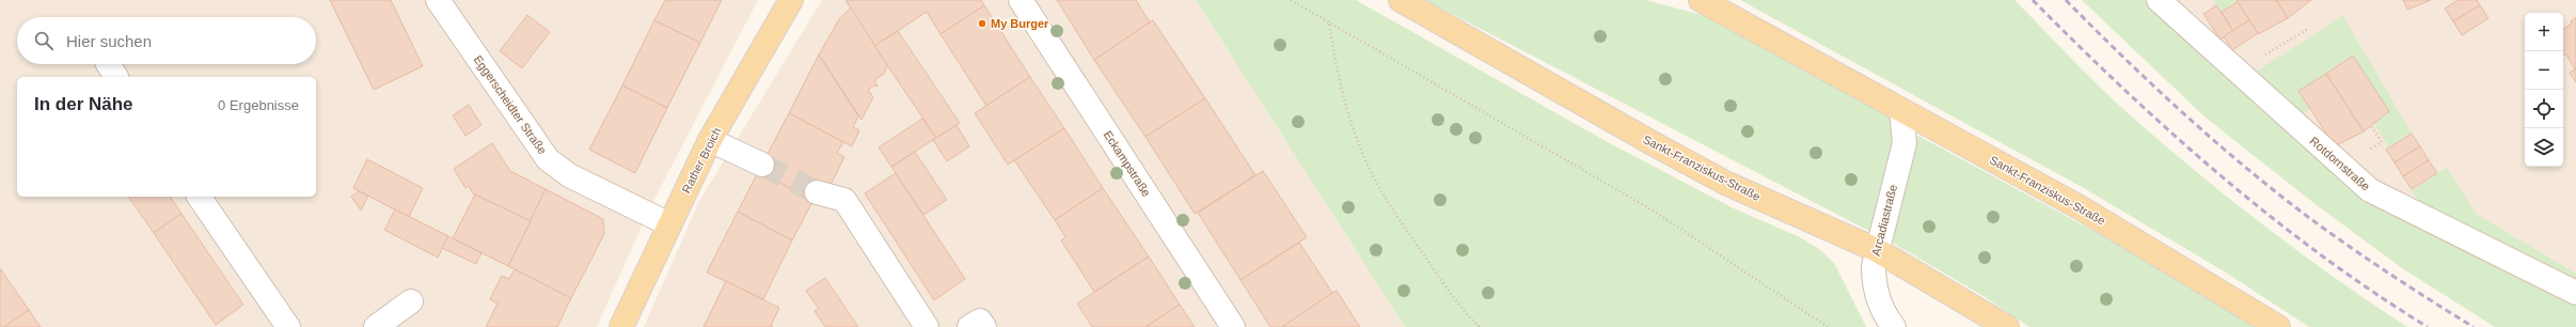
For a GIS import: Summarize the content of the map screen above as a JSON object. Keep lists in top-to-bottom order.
{
  "streets": {
    "main road": ["Rather Broich", "Sankt-Franziskus-Straße"],
    "street": [
      "Eggerscheidter Straße",
      "Eckampstraße",
      "Rotdornstraße",
      "Arcadiastraße"
    ]
  },
  "crossings": [
    ["Eggerscheidter Straße", "Rather Broich"],
    ["Sankt-Franziskus-Straße", "Arcadiastraße"]
  ],
  "places": ["My Burger"],
  "page": {
    "map_buttons": ["+", "−"],
    "search": "Hier suchen",
    "heading": ["In der Nähe", "0 Ergebnisse"]
  }
}
